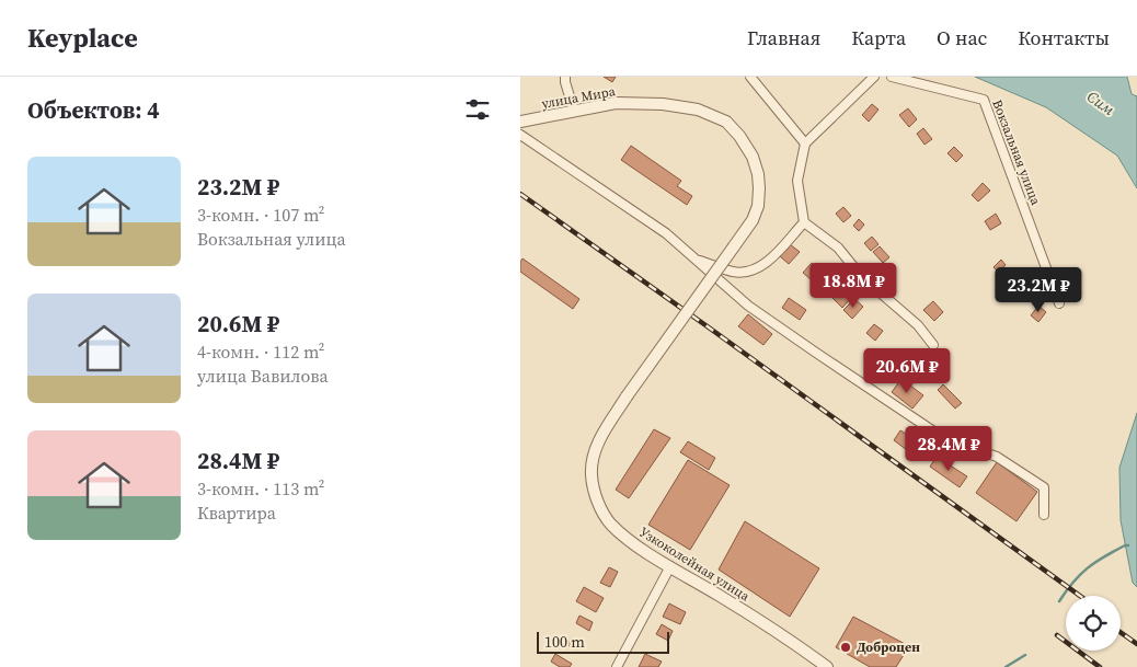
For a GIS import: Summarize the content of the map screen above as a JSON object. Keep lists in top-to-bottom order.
{
  "streets": {
    "street": ["улица Мира", "Вокзальная улица", "Узкоколейная улица"]
  },
  "crossings": [
    ["улица Мира", "Узкоколейная улица"]
  ],
  "water": ["Сим"],
  "places": ["Доброцен"],
  "scale_bar": "100 m",
  "page": {
    "header": "Keyplace",
    "nav": [
      "Главная",
      "Карта",
      "О нас",
      "Контакты"
    ],
    "heading": "Объектов: 4",
    "list": [
      {
        "name": "23.2M ₽",
        "note": "3-комн. · 107 m² · Вокзальная улица"
      },
      {
        "name": "20.6M ₽",
        "note": "4-комн. · 112 m² · улица Вавилова"
      },
      {
        "name": "28.4M ₽",
        "note": "3-комн. · 113 m² · Квартира"
      }
    ],
    "price": [
      "18.8M ₽",
      "23.2M ₽",
      "20.6M ₽",
      "28.4M ₽"
    ],
    "scale": "100 m"
  }
}
